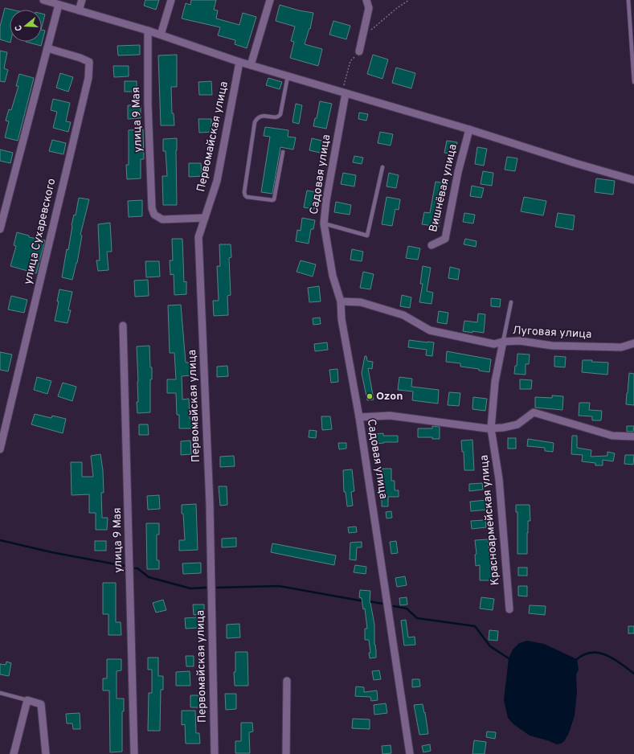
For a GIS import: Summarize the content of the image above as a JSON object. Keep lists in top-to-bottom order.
{
  "streets": {
    "street": [
      "улица 9 Мая",
      "Первомайская улица",
      "Садовая улица",
      "Вишнёвая улица",
      "улица Сухаревского",
      "Луговая улица",
      "Красноармейская улица"
    ]
  },
  "crossings": [
    ["улица 9 Мая", "Первомайская улица"],
    ["Садовая улица", "Луговая улица"],
    ["Луговая улица", "Красноармейская улица"]
  ],
  "places": ["Ozon"],
  "north": "left"
}
